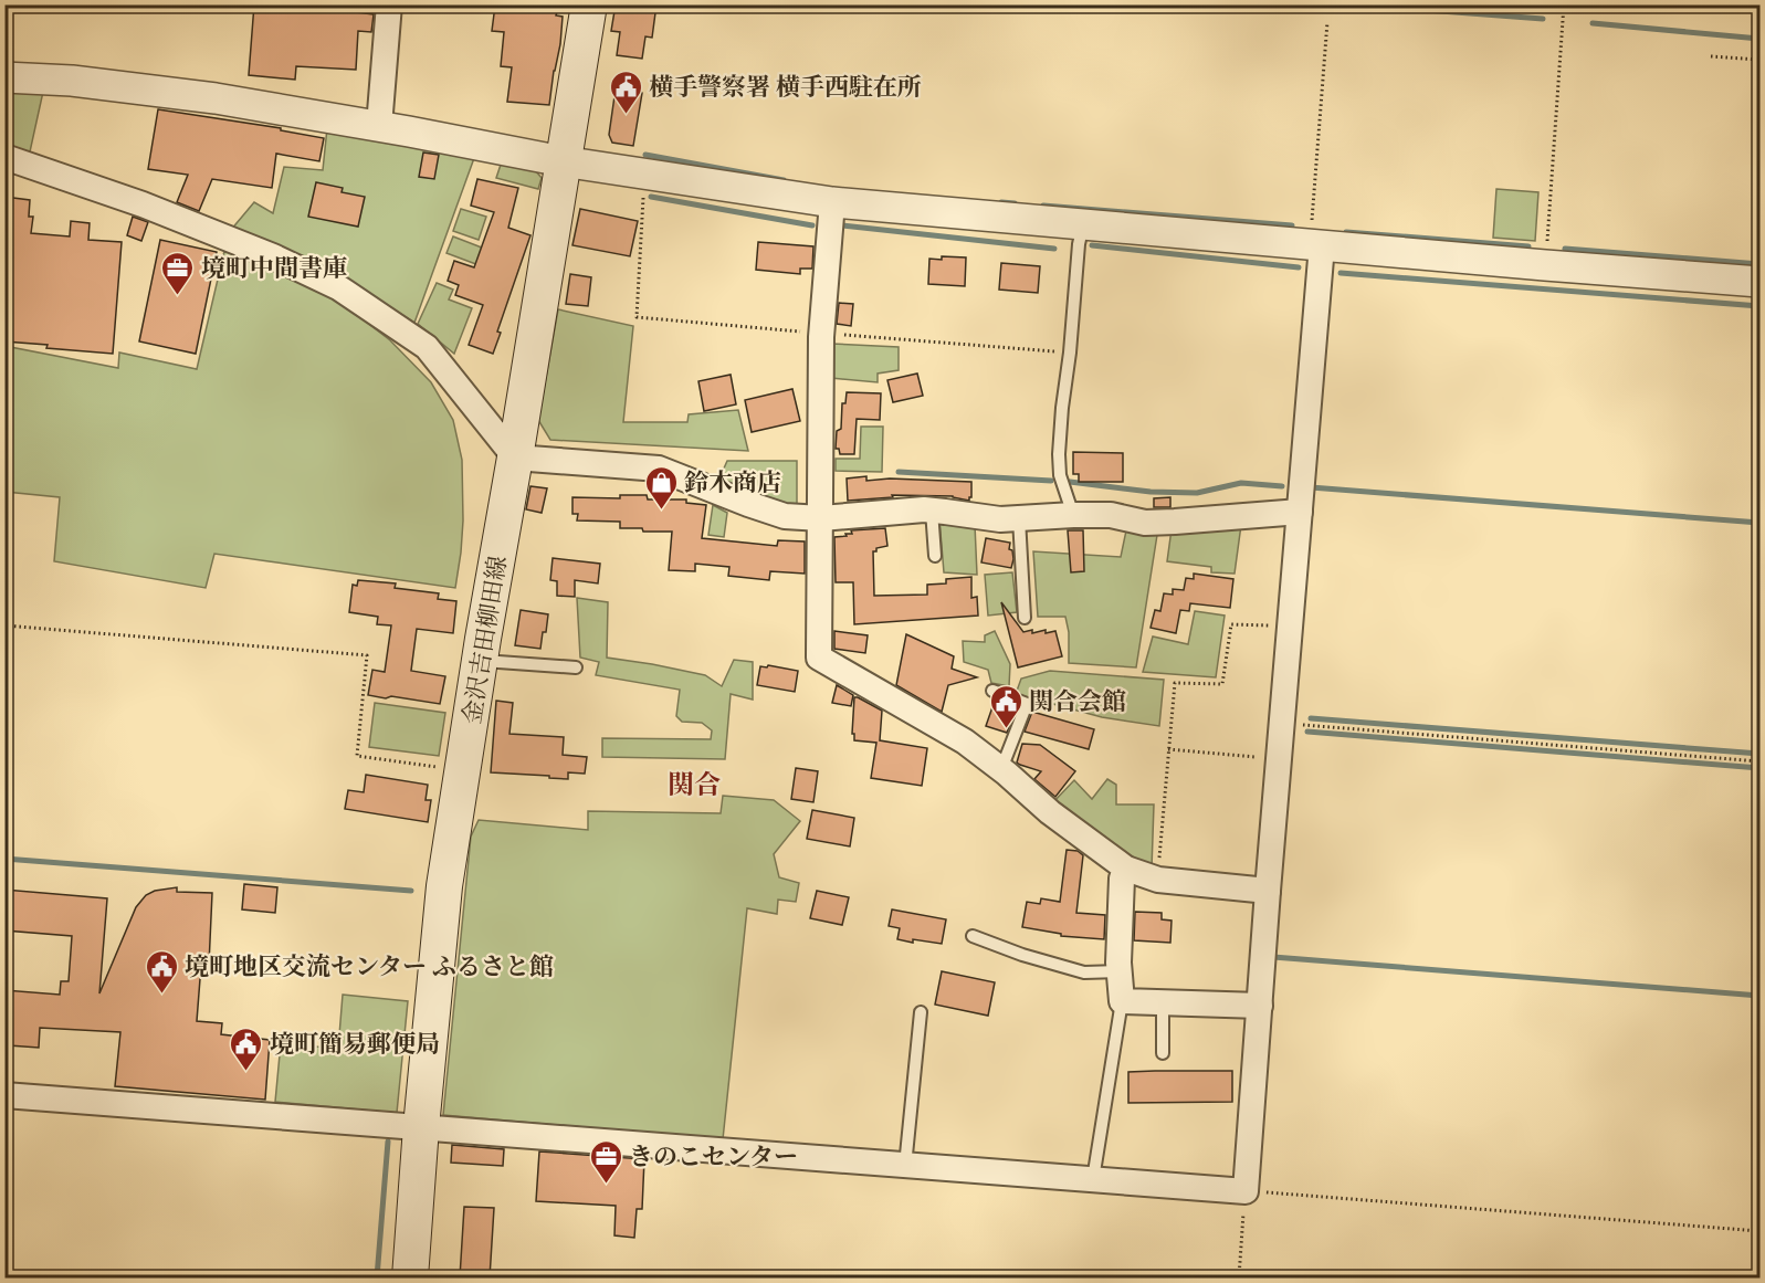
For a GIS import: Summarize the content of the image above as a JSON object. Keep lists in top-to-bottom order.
{
  "streets": {
    "main road": ["金沢吉田柳田線"]
  },
  "districts": ["関合"],
  "places": {
    "public building": [
      "横手警察署 横手西駐在所",
      "関合会館",
      "境町地区交流センター ふるさと館",
      "境町簡易郵便局"
    ],
    "office": ["境町中間書庫", "きのこセンター"],
    "shop": ["鈴木商店"]
  }
}
